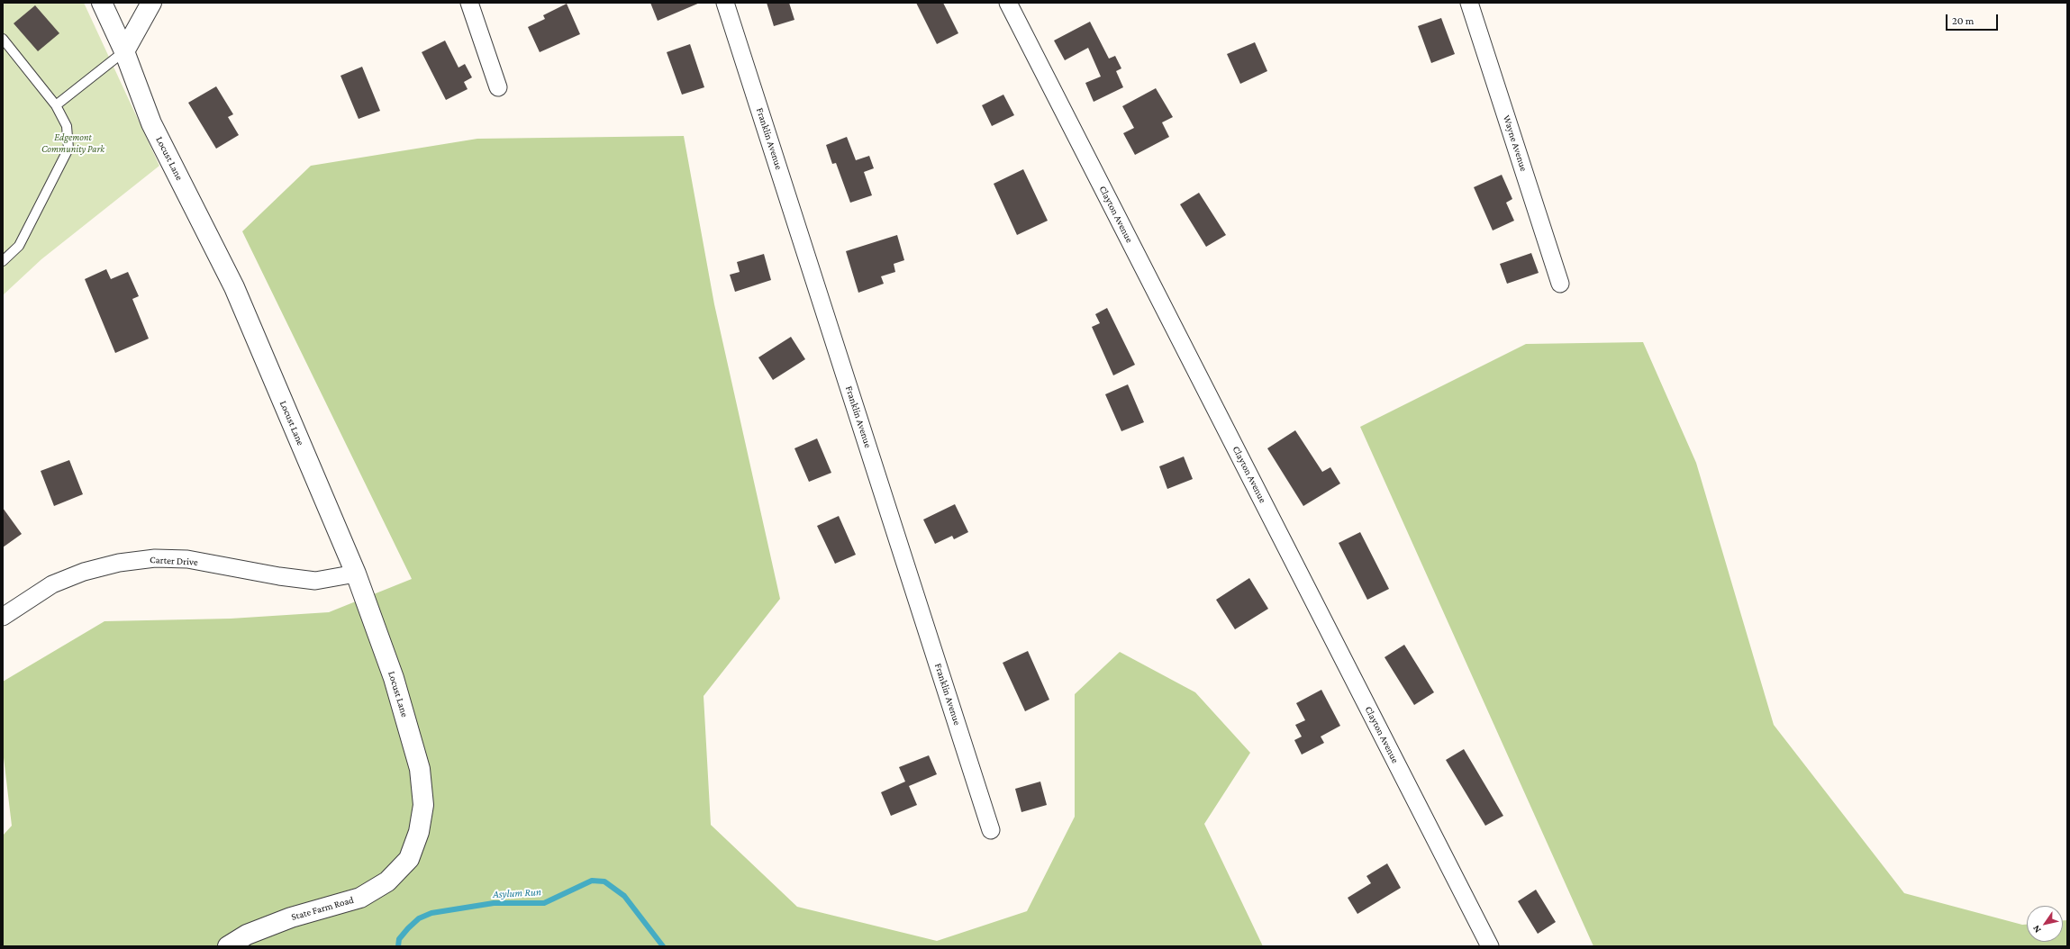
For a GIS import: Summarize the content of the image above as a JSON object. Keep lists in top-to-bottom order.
{
  "streets": {
    "street": [
      "Franklin Avenue",
      "Wayne Avenue",
      "Locust Lane",
      "Clayton Avenue",
      "Carter Drive",
      "State Farm Road"
    ]
  },
  "crossings": [
    ["Locust Lane", "Carter Drive"],
    ["Locust Lane", "State Farm Road"]
  ],
  "water": ["Asylum Run"],
  "parks": ["Edgemont Community Park"],
  "scale_bar": "20 m",
  "north": "bottom left"
}
